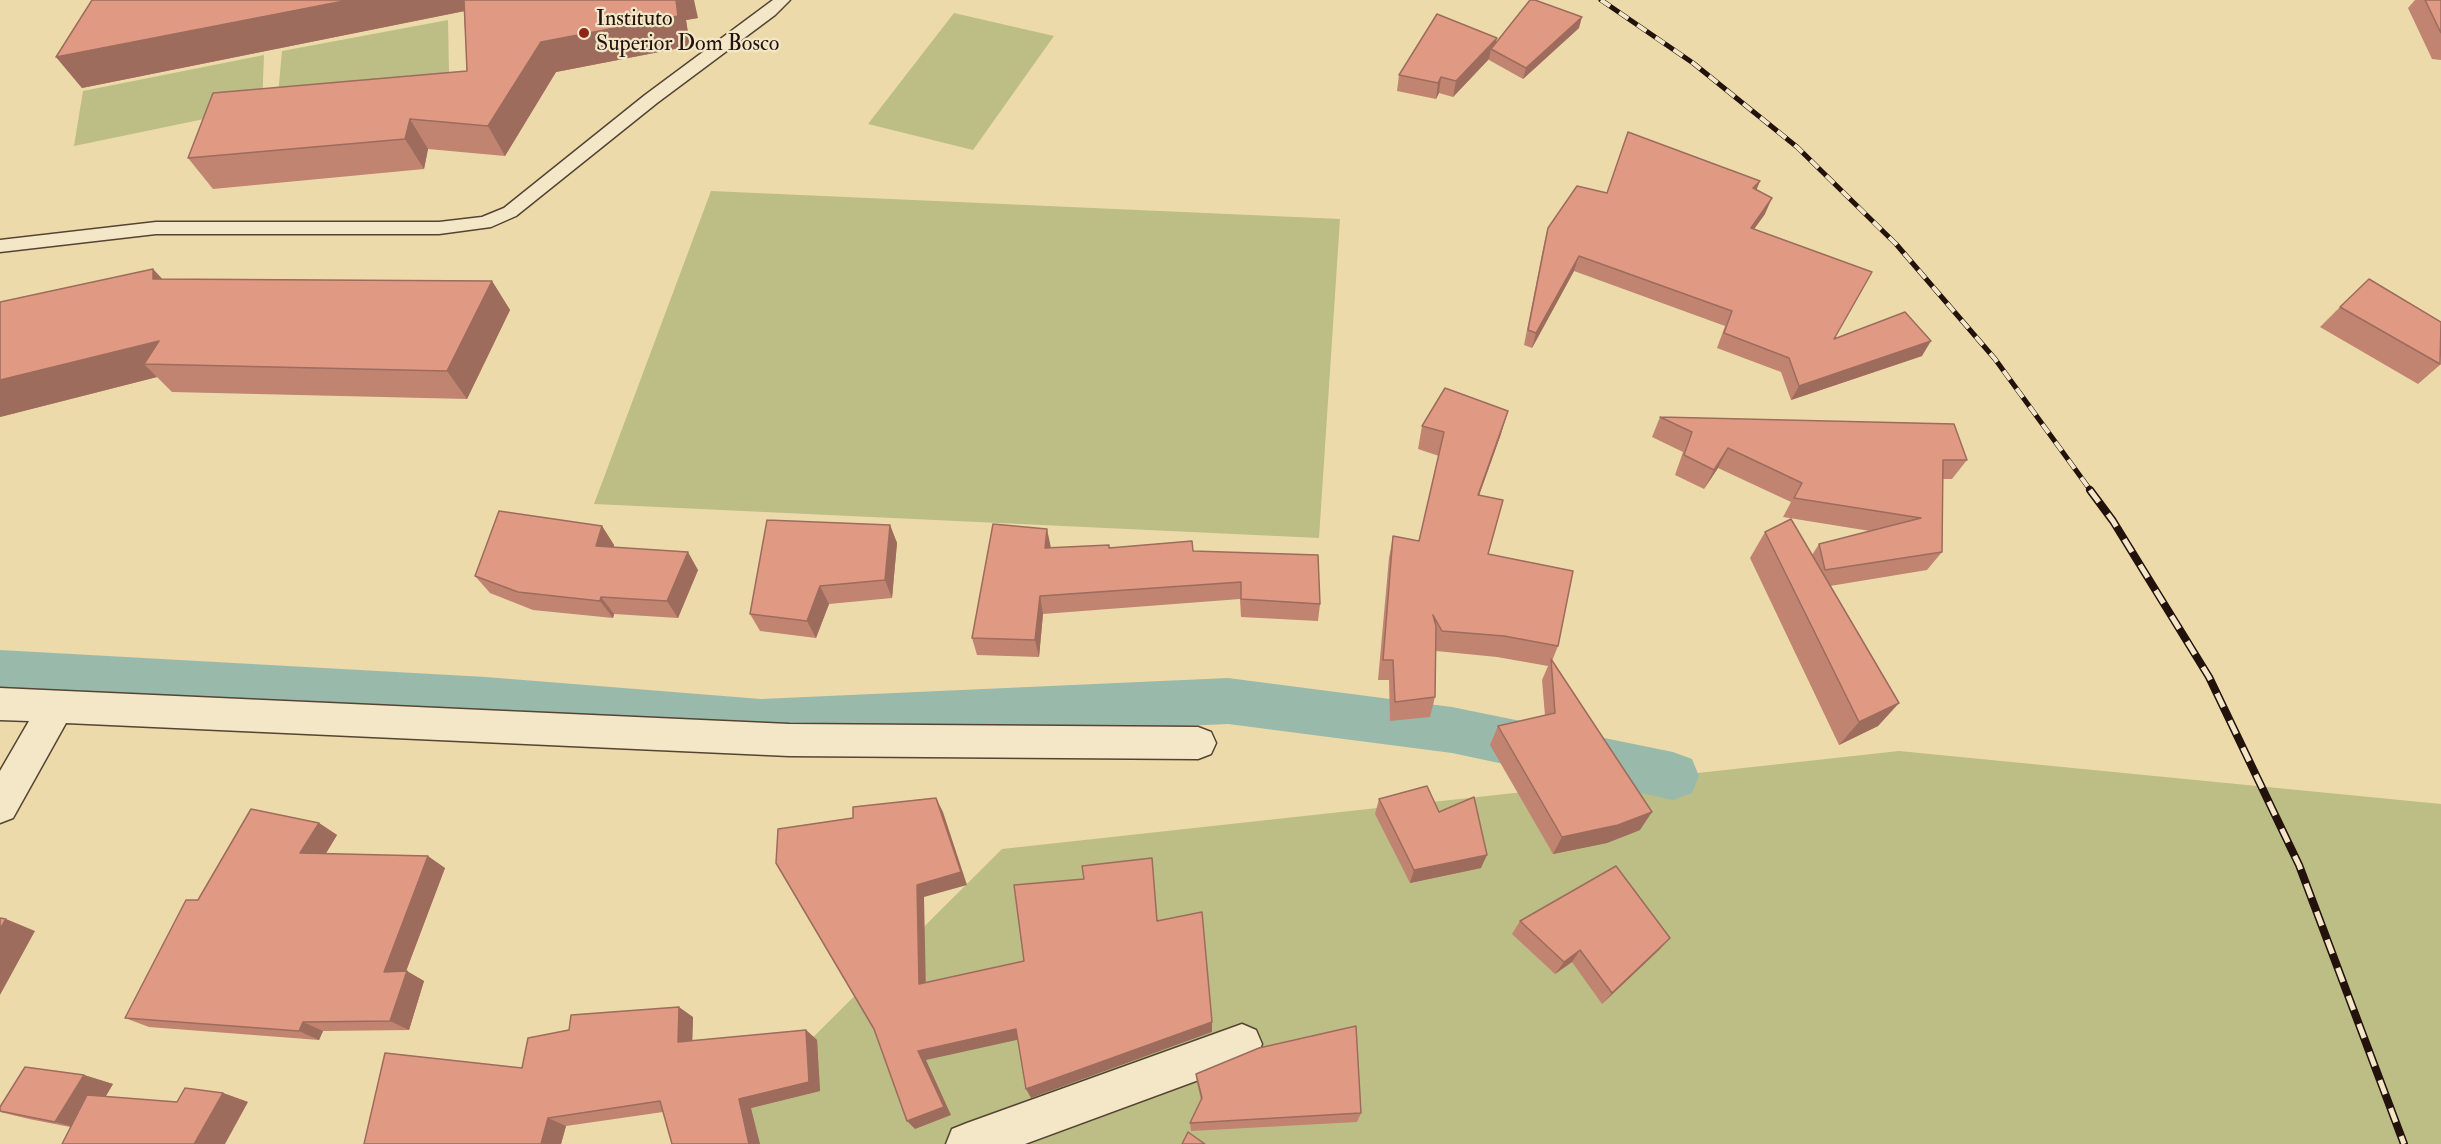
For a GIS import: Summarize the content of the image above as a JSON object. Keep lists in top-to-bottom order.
{
  "places": ["Instituto Superior Dom Bosco"]
}
